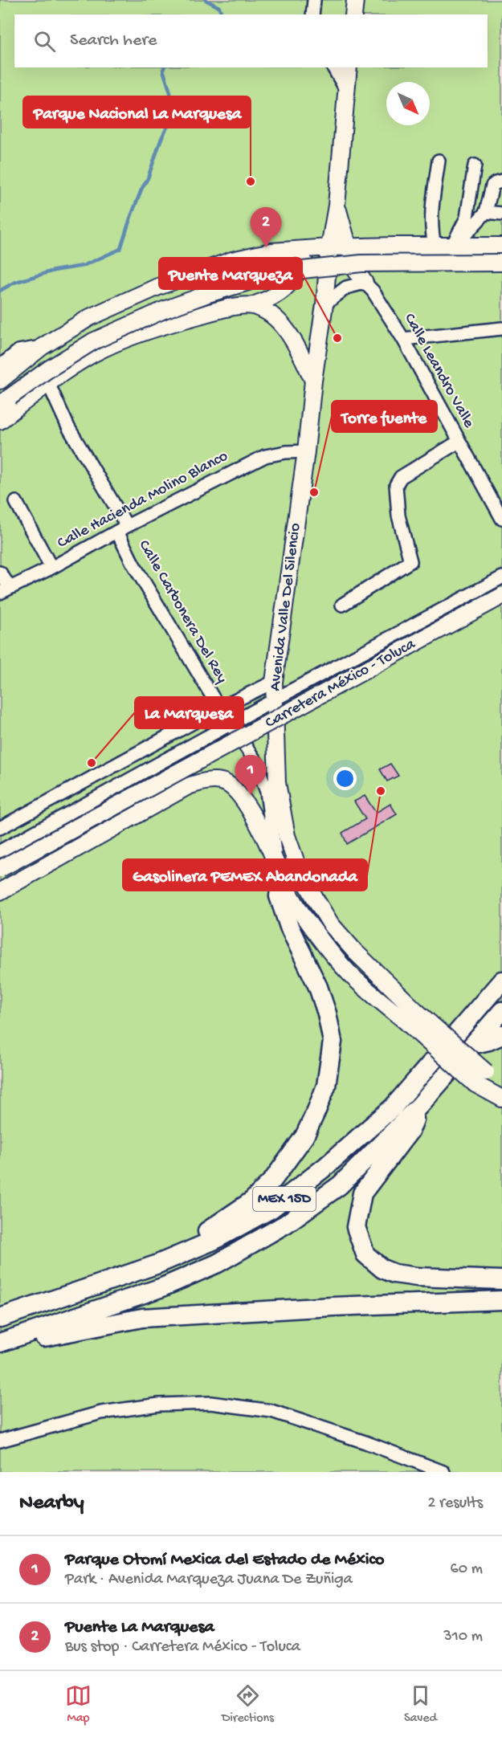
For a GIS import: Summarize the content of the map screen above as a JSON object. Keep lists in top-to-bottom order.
{
  "streets": {
    "highway": ["MEX 15D"],
    "main road": ["Avenida Valle Del Silencio", "Carretera México - Toluca"],
    "street": ["Calle Leandro Valle", "Calle Hacienda Molino Blanco", "Calle Carbonera Del Rey"]
  },
  "crossings": [
    ["Calle Hacienda Molino Blanco", "Avenida Valle Del Silencio"],
    ["Calle Hacienda Molino Blanco", "Calle Carbonera Del Rey"]
  ],
  "places": [
    "Parque Nacional La Marquesa",
    "Puente Marqueza",
    "Torre fuente",
    "La Marquesa",
    "Gasolinera PEMEX Abandonada"
  ],
  "north": "bottom right",
  "page": {
    "search": "Search here",
    "pins": ["2", "1"],
    "heading": ["Nearby", "2 results"],
    "list": [
      {
        "mark": "1",
        "name": "Parque Otomí Mexica del Estado de México",
        "note": "Park · Avenida Marqueza Juana De Zuñiga",
        "value": "60 m"
      },
      {
        "mark": "2",
        "name": "Puente La Marquesa",
        "note": "Bus stop · Carretera México - Toluca",
        "value": "310 m"
      }
    ],
    "nav": ["Map", "Directions", "Saved"]
  }
}
